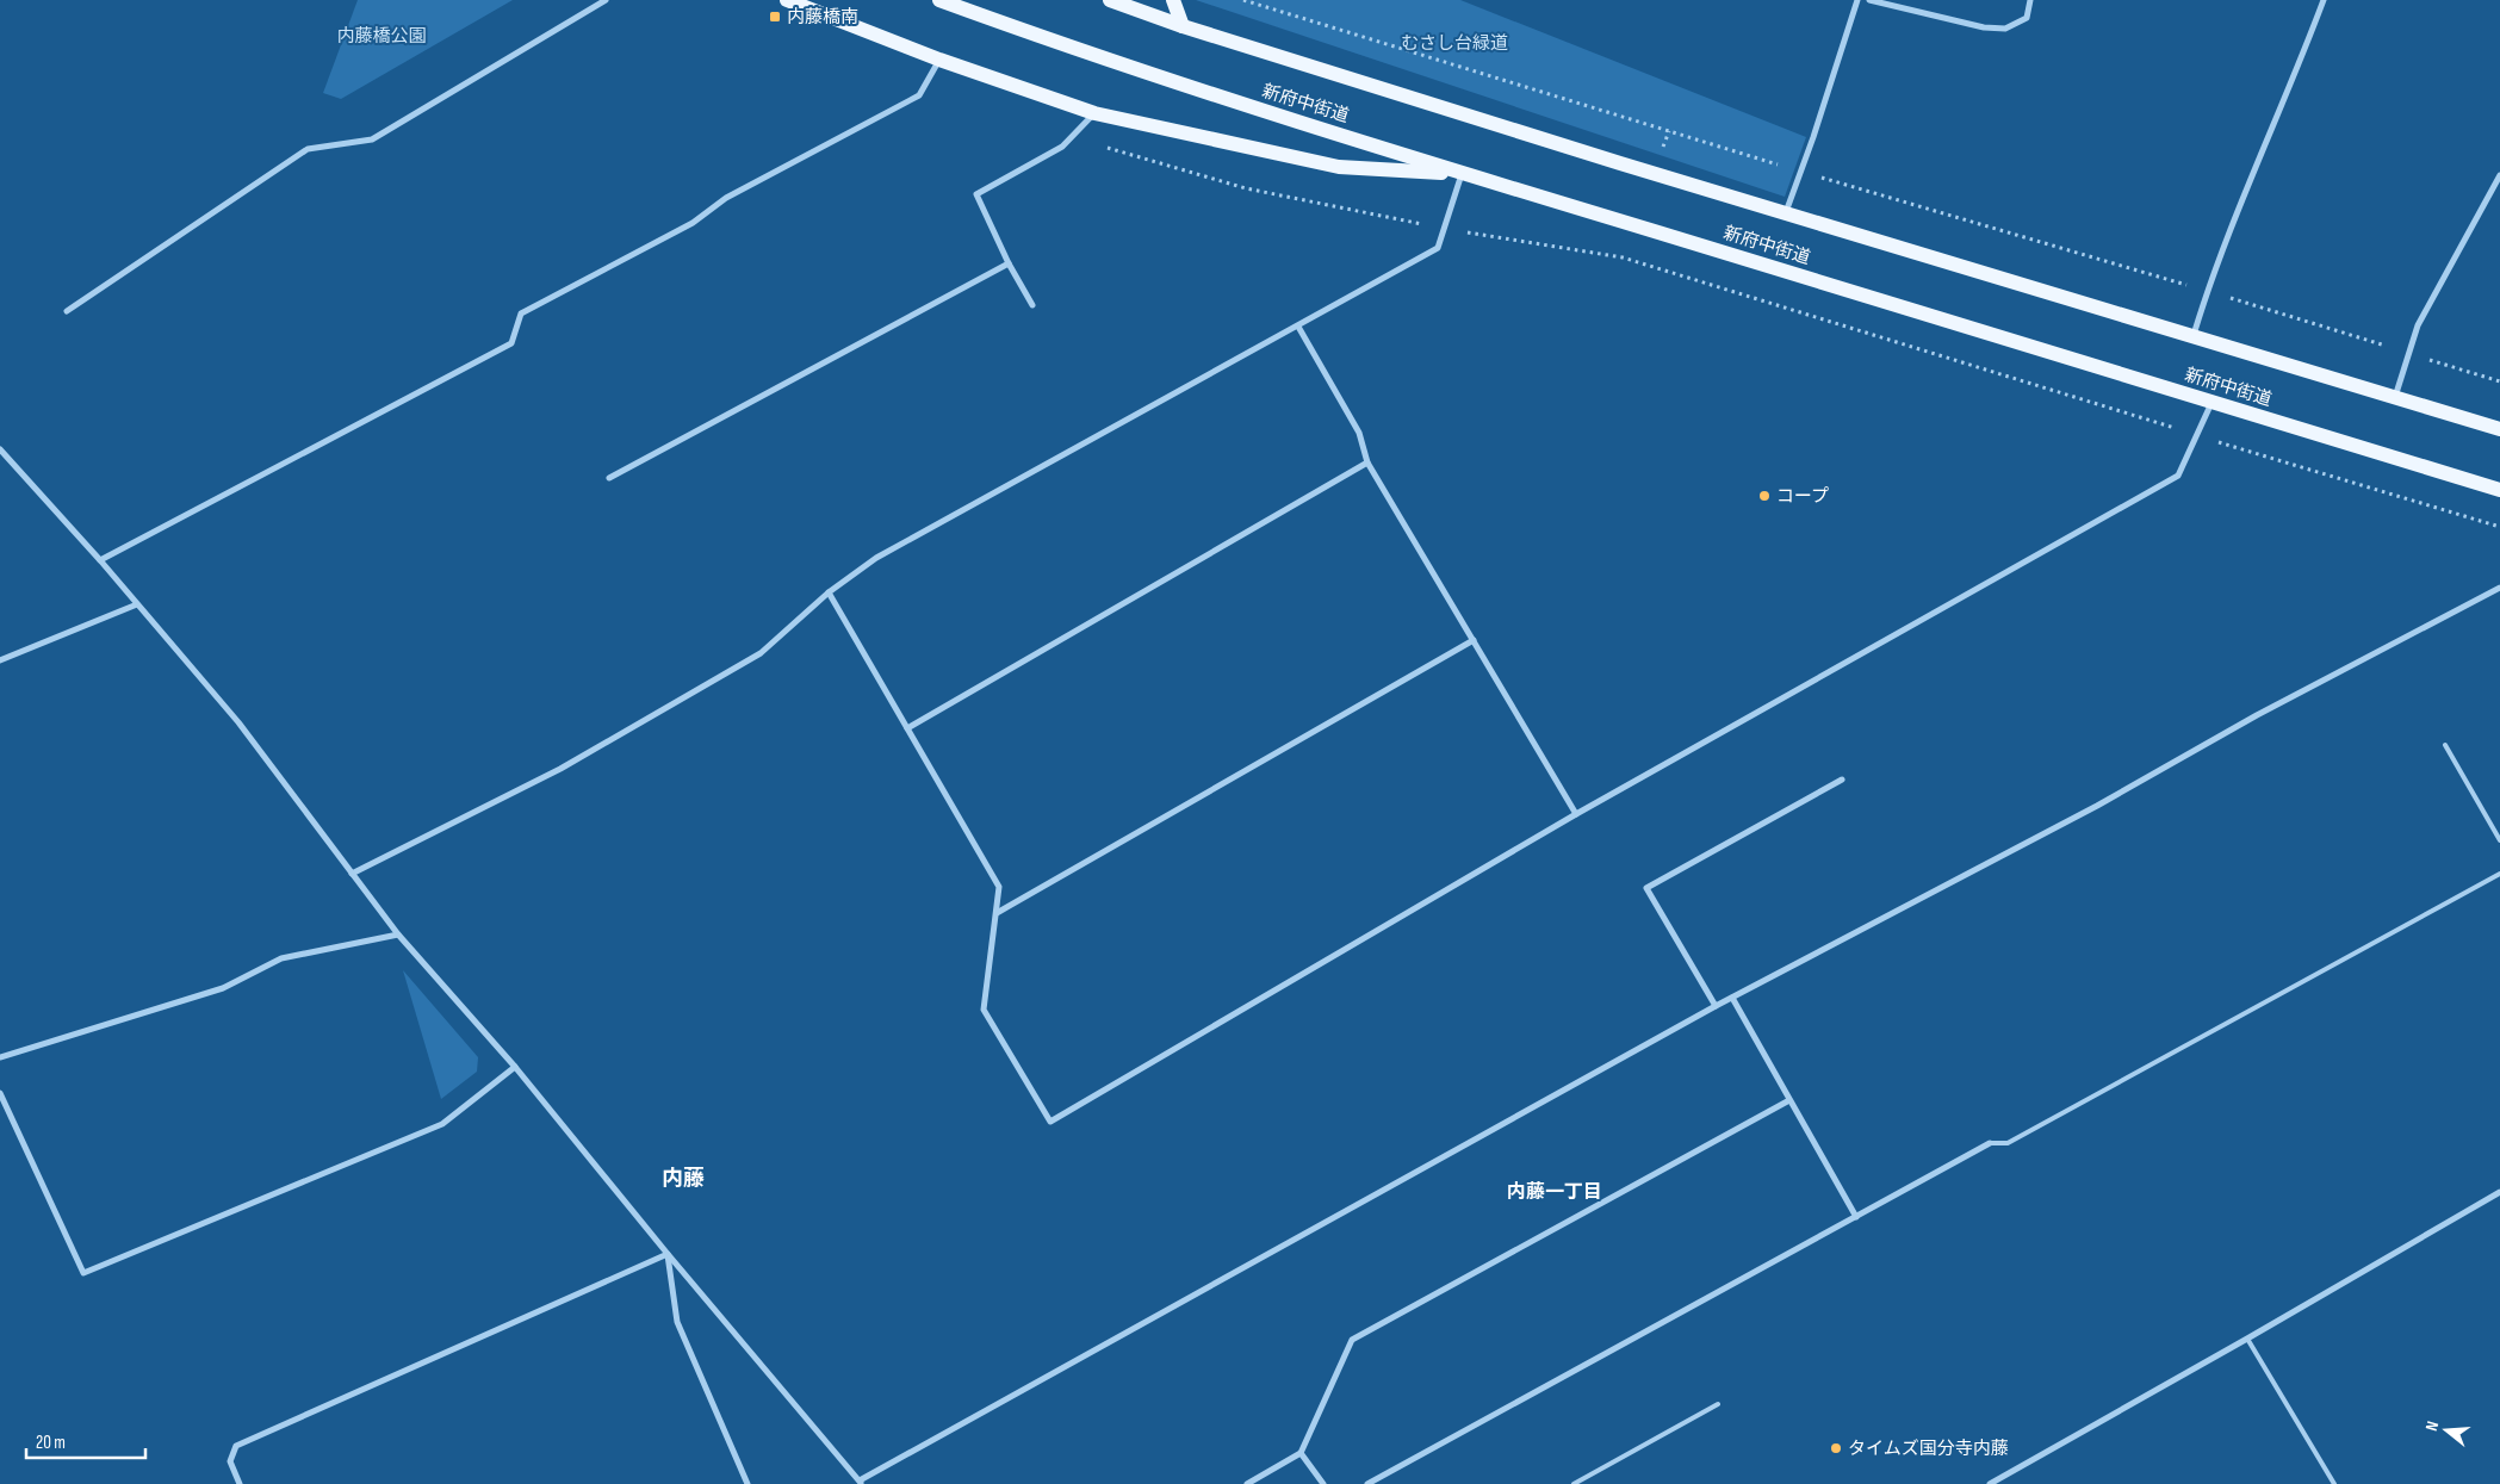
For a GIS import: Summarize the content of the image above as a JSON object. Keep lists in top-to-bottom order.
{
  "streets": {
    "main road": ["新府中街道"]
  },
  "districts": ["内藤", "内藤一丁目"],
  "parks": ["内藤橋公園", "むさし台緑道"],
  "places": {
    "transit": ["内藤橋南"],
    "other": ["コープ", "タイムズ国分寺内藤"]
  },
  "scale_bar": "20 m",
  "north": "left"
}
